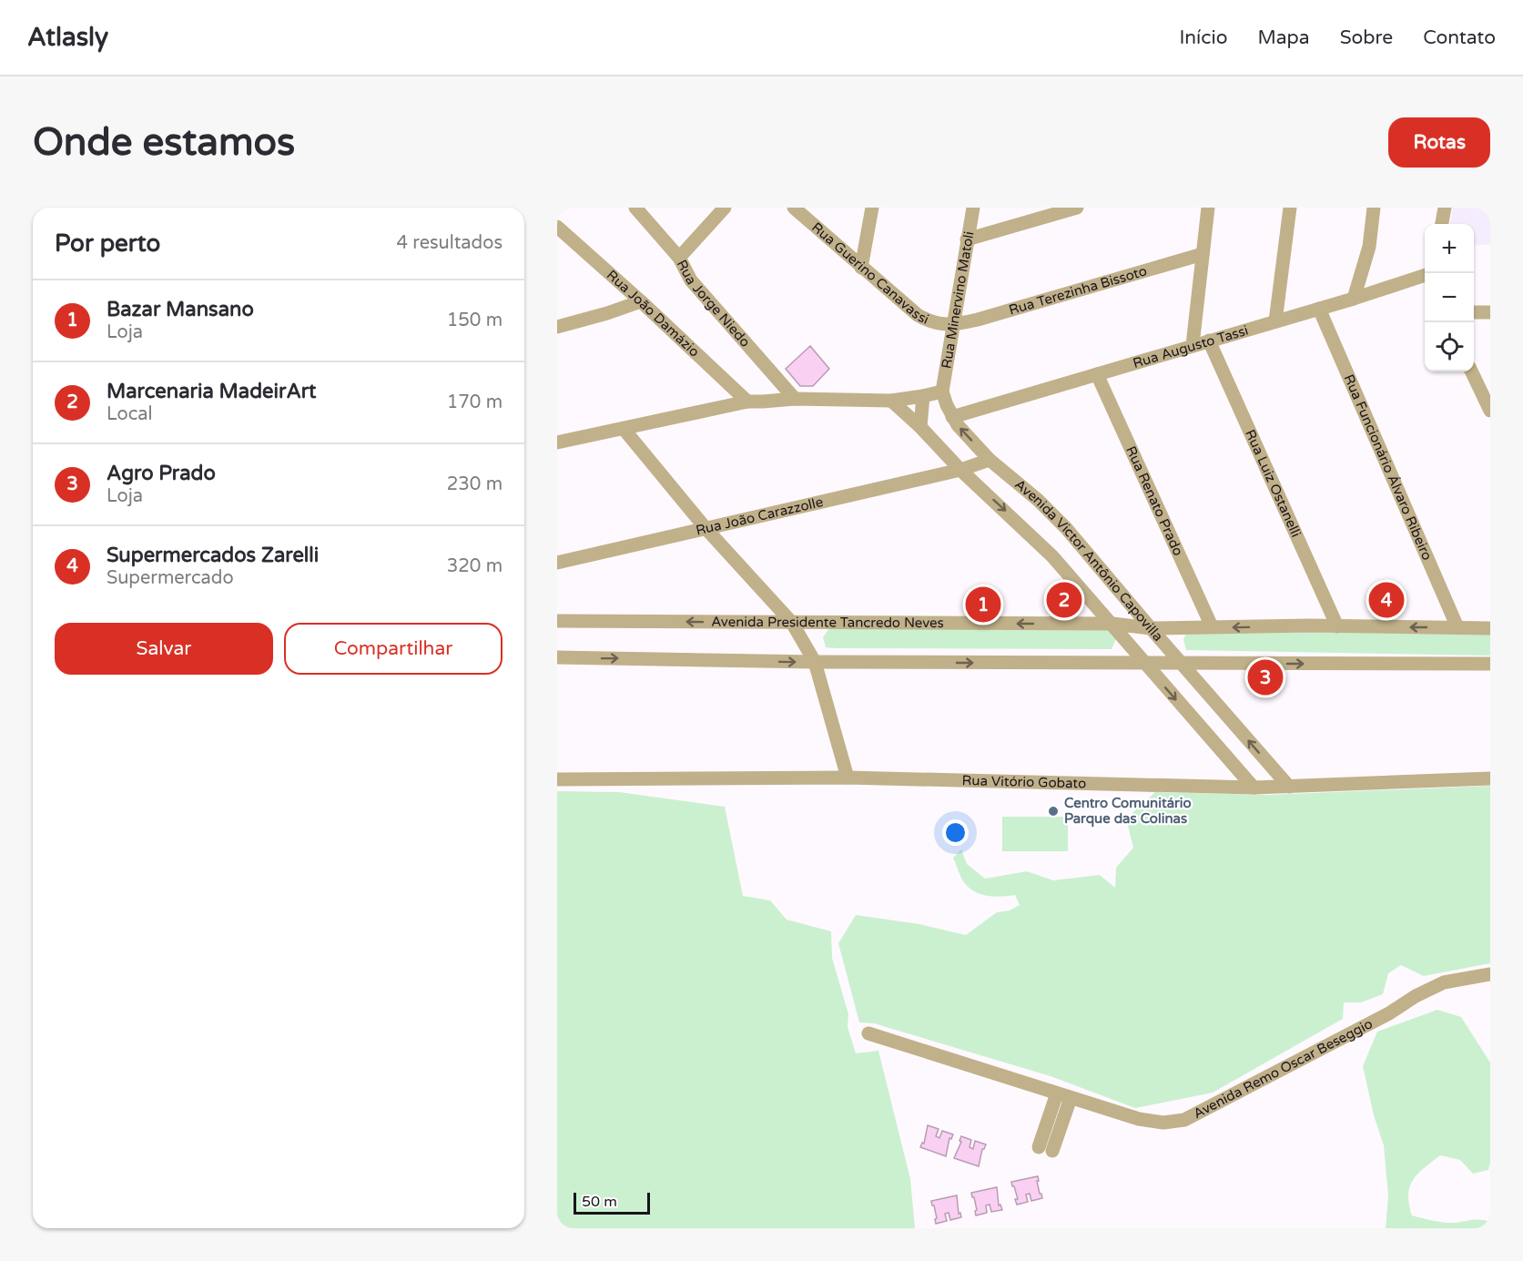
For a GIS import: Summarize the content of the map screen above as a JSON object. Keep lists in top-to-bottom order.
{
  "streets": {
    "street": [
      "Rua Guerino Canavassi",
      "Rua Terezinha Bissoto",
      "Rua Minervino Matoli",
      "Rua Jorge Niedo",
      "Rua João Damázio",
      "Rua Augusto Tassi",
      "Rua Funcionário Álvaro Ribeiro",
      "Rua Luiz Ostanelli",
      "Rua Renato Prado",
      "Rua João Carazzolle",
      "Avenida Victor Antônio Capovilla",
      "Avenida Presidente Tancredo Neves",
      "Rua Vitório Gobato",
      "Avenida Remo Oscar Beseggio"
    ]
  },
  "crossings": [
    ["Rua Guerino Canavassi", "Rua Terezinha Bissoto"],
    ["Rua Guerino Canavassi", "Rua Minervino Matoli"],
    ["Rua Terezinha Bissoto", "Rua Minervino Matoli"],
    ["Rua Minervino Matoli", "Avenida Victor Antônio Capovilla"],
    ["Rua Augusto Tassi", "Rua Funcionário Álvaro Ribeiro"],
    ["Rua Augusto Tassi", "Rua Luiz Ostanelli"],
    ["Rua Augusto Tassi", "Rua Renato Prado"],
    ["Rua Augusto Tassi", "Avenida Victor Antônio Capovilla"],
    ["Rua Funcionário Álvaro Ribeiro", "Avenida Presidente Tancredo Neves"],
    ["Rua Luiz Ostanelli", "Avenida Presidente Tancredo Neves"],
    ["Rua Renato Prado", "Avenida Presidente Tancredo Neves"],
    ["Rua João Carazzolle", "Avenida Victor Antônio Capovilla"],
    ["Avenida Victor Antônio Capovilla", "Avenida Presidente Tancredo Neves"],
    ["Avenida Victor Antônio Capovilla", "Rua Vitório Gobato"]
  ],
  "places": ["Centro Comunitário Parque das Colinas"],
  "scale_bar": "50 m",
  "page": {
    "header": "Atlasly",
    "nav": [
      "Início",
      "Mapa",
      "Sobre",
      "Contato"
    ],
    "buttons": [
      "Rotas",
      ["Salvar", "Compartilhar"]
    ],
    "title": "Onde estamos",
    "heading": ["Por perto", "4 resultados"],
    "map_buttons": ["+", "−"],
    "list": [
      {
        "mark": "1",
        "name": "Bazar Mansano",
        "note": "Loja",
        "value": "150 m"
      },
      {
        "mark": "2",
        "name": "Marcenaria MadeirArt",
        "note": "Local",
        "value": "170 m"
      },
      {
        "mark": "3",
        "name": "Agro Prado",
        "note": "Loja",
        "value": "230 m"
      },
      {
        "mark": "4",
        "name": "Supermercados Zarelli",
        "note": "Supermercado",
        "value": "320 m"
      }
    ],
    "pins": [
      "2",
      "4",
      "1",
      "3"
    ],
    "scale": "50 m"
  }
}
